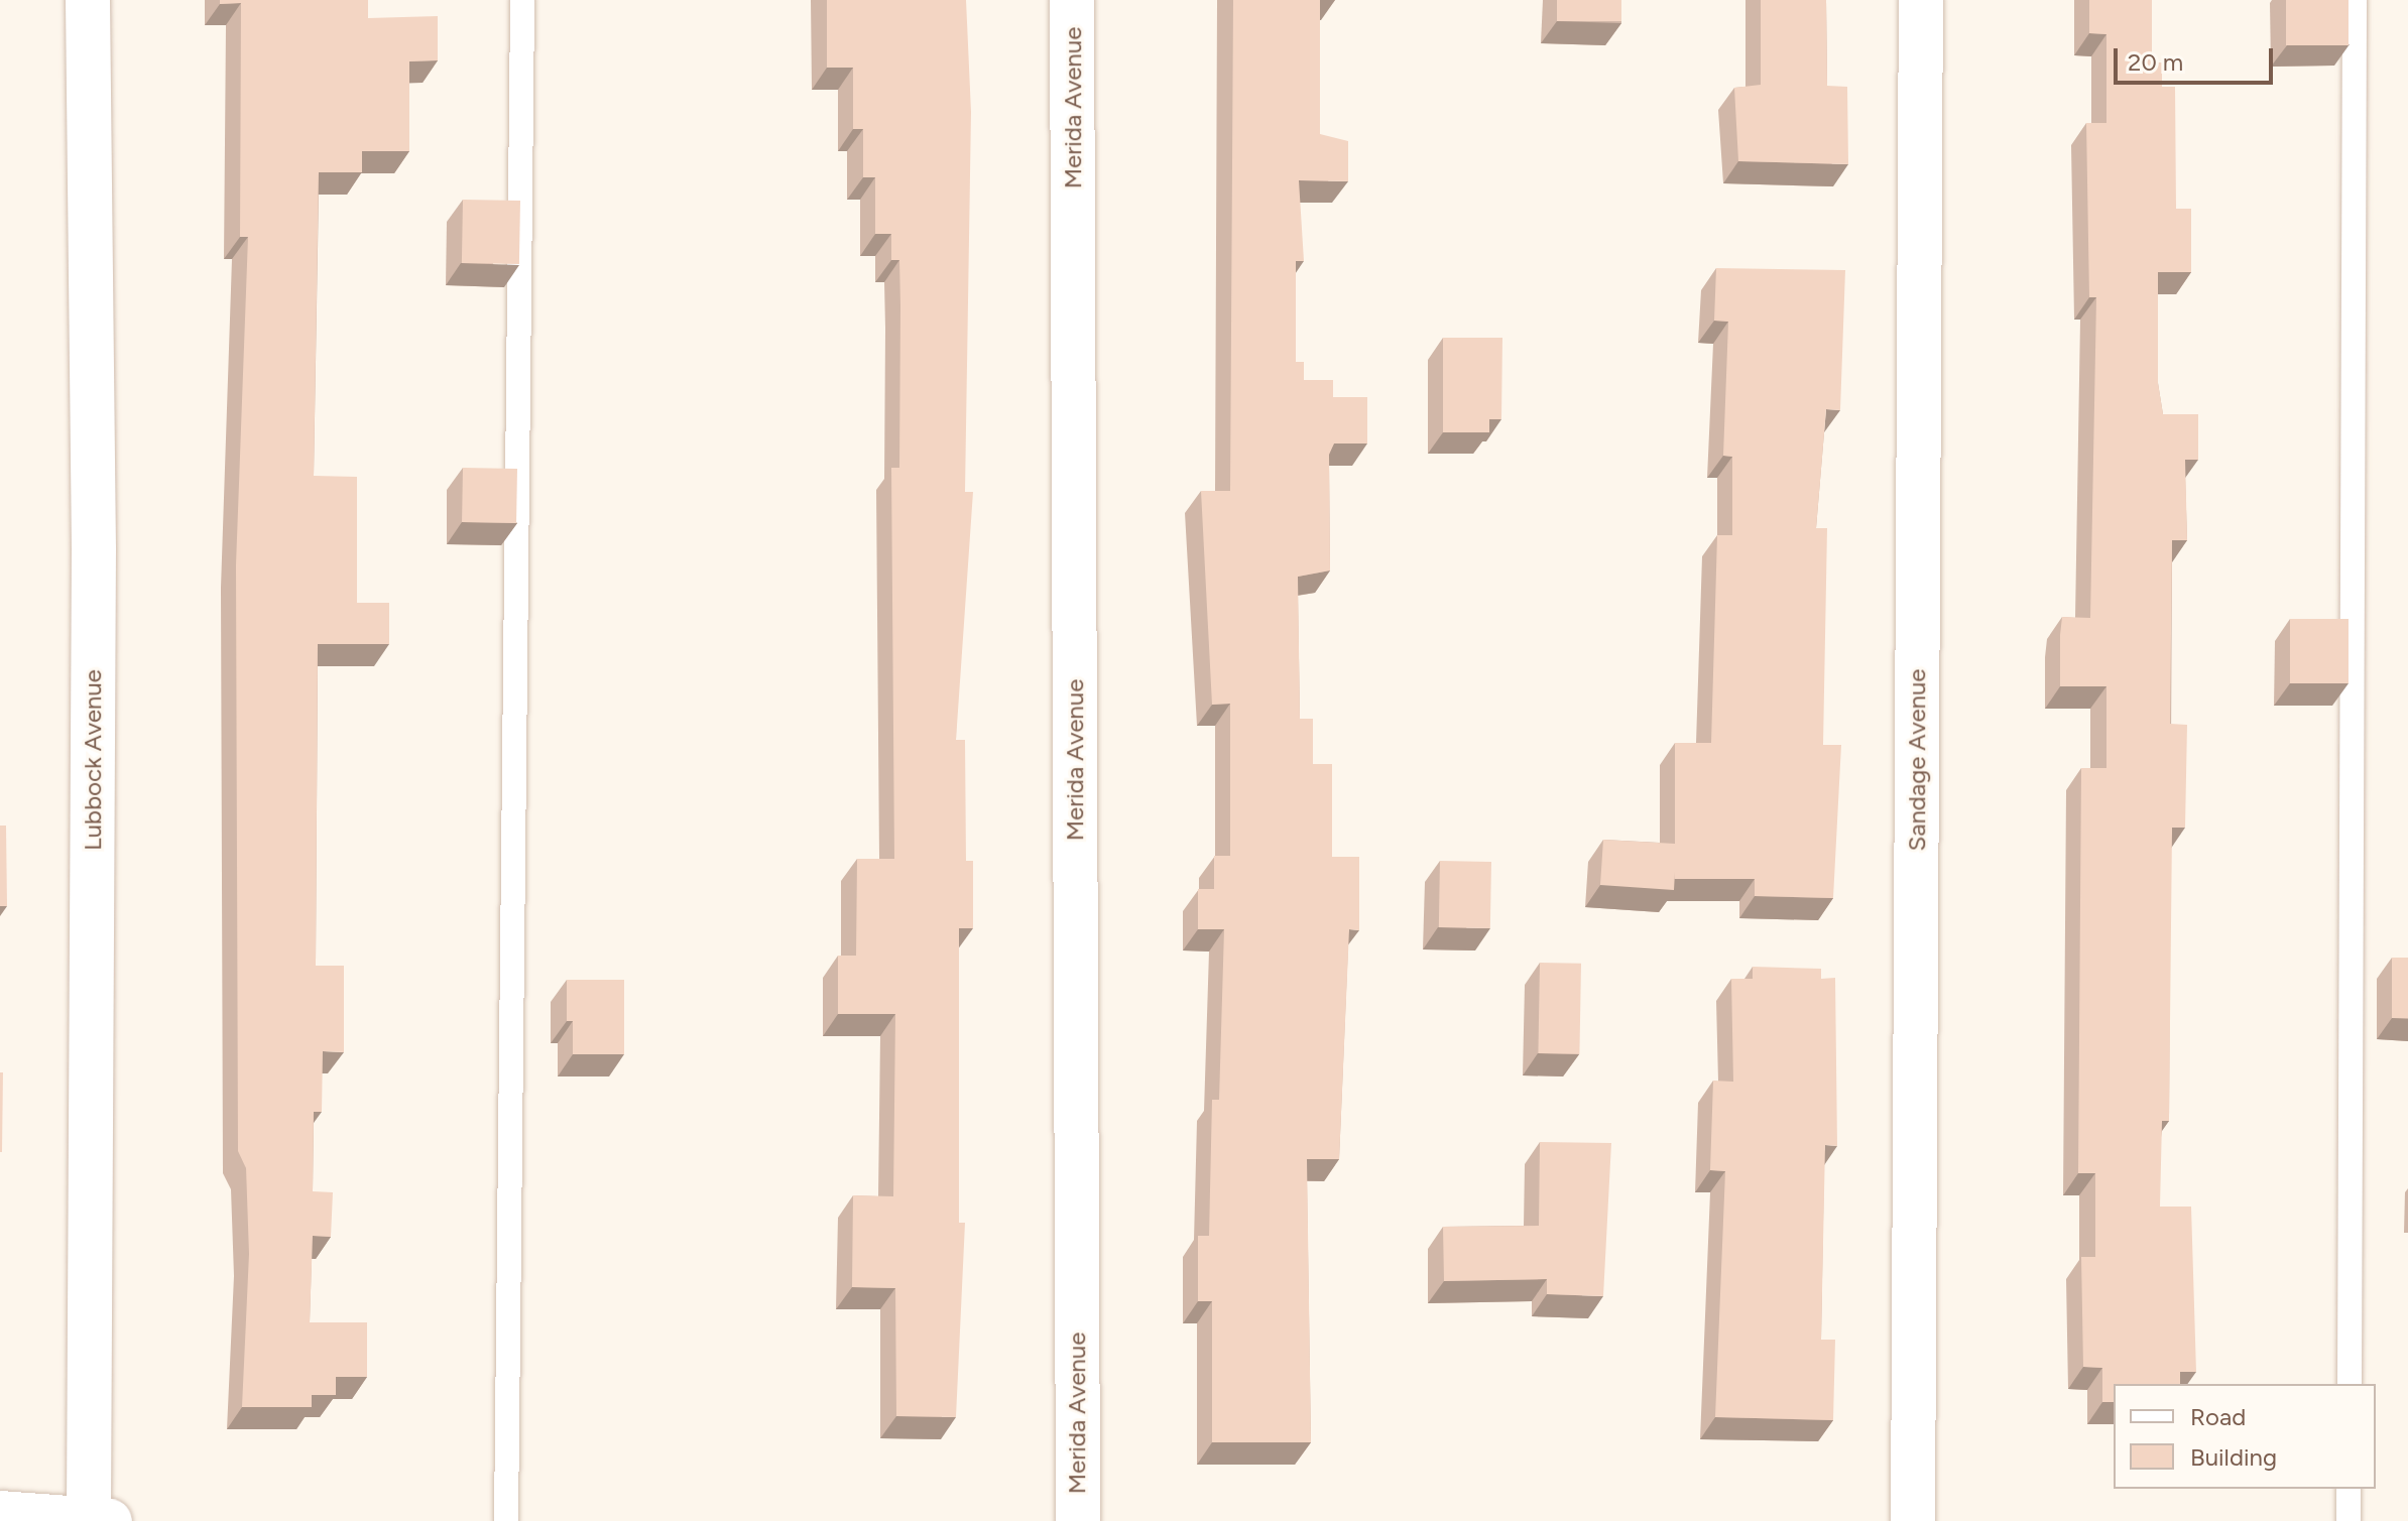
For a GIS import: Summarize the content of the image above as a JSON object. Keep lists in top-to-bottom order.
{
  "streets": {
    "street": ["Merida Avenue", "Lubbock Avenue", "Sandage Avenue"]
  },
  "legend": ["Road", "Building"],
  "scale_bar": "20 m"
}
